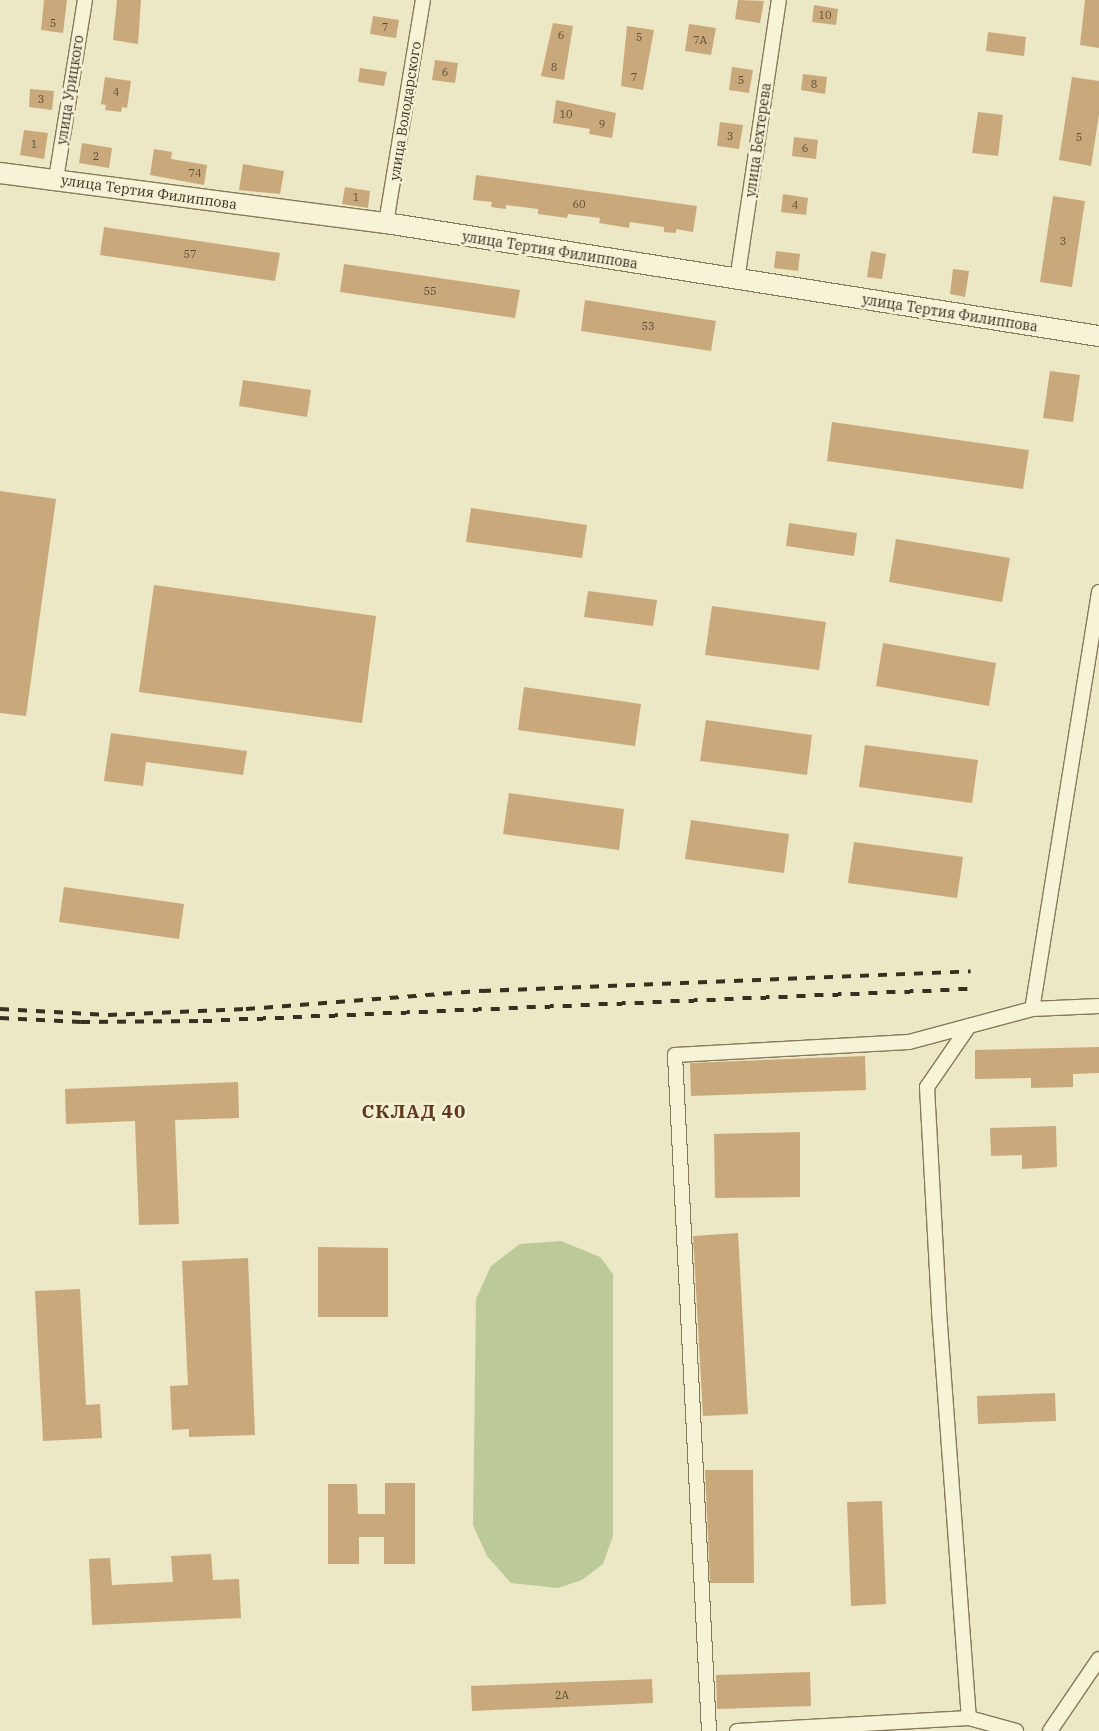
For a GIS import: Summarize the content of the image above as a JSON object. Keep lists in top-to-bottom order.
{
  "streets": {
    "street": [
      "улица Урицкого",
      "улица Володарского",
      "улица Бехтерева",
      "улица Тертия Филиппова"
    ]
  },
  "crossings": [
    ["улица Урицкого", "улица Тертия Филиппова"],
    ["улица Володарского", "улица Тертия Филиппова"],
    ["улица Бехтерева", "улица Тертия Филиппова"]
  ],
  "districts": ["СКЛАД 40"],
  "house_numbers": [
    "10",
    "5",
    "7",
    "6",
    "5",
    "7А",
    "8",
    "6",
    "7",
    "5",
    "8",
    "4",
    "3",
    "10",
    "9",
    "3",
    "5",
    "1",
    "6",
    "2",
    "74",
    "1",
    "60",
    "4",
    "3",
    "57",
    "55",
    "53",
    "2А"
  ]
}
